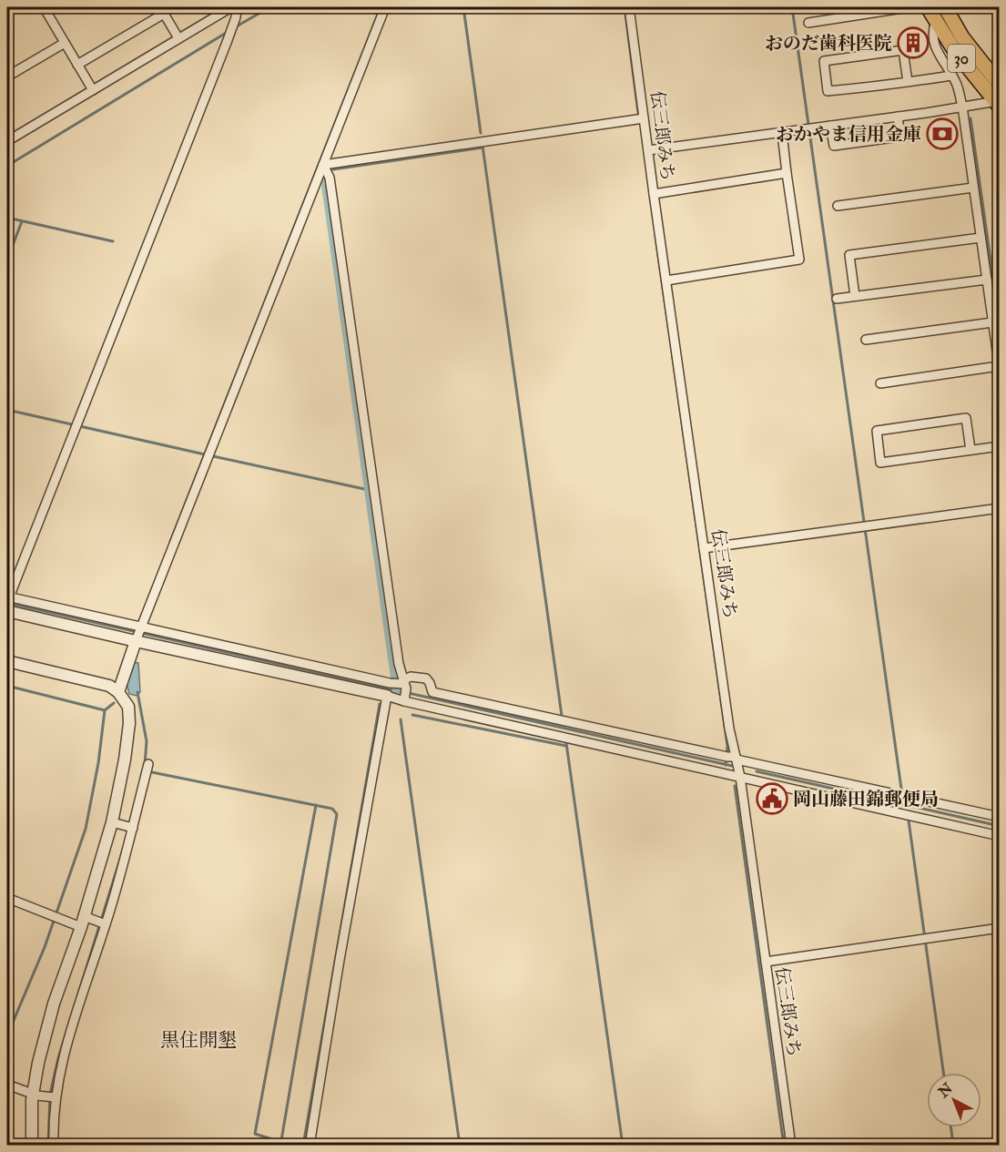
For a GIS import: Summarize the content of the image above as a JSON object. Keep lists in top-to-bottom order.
{
  "streets": {
    "highway": ["30"],
    "street": ["伝三郎みち"]
  },
  "districts": ["黒住開墾"],
  "places": {
    "building": ["おのだ歯科医院"],
    "bank": ["おかやま信用金庫"],
    "public building": ["岡山藤田錦郵便局"]
  },
  "north": "top left"
}
